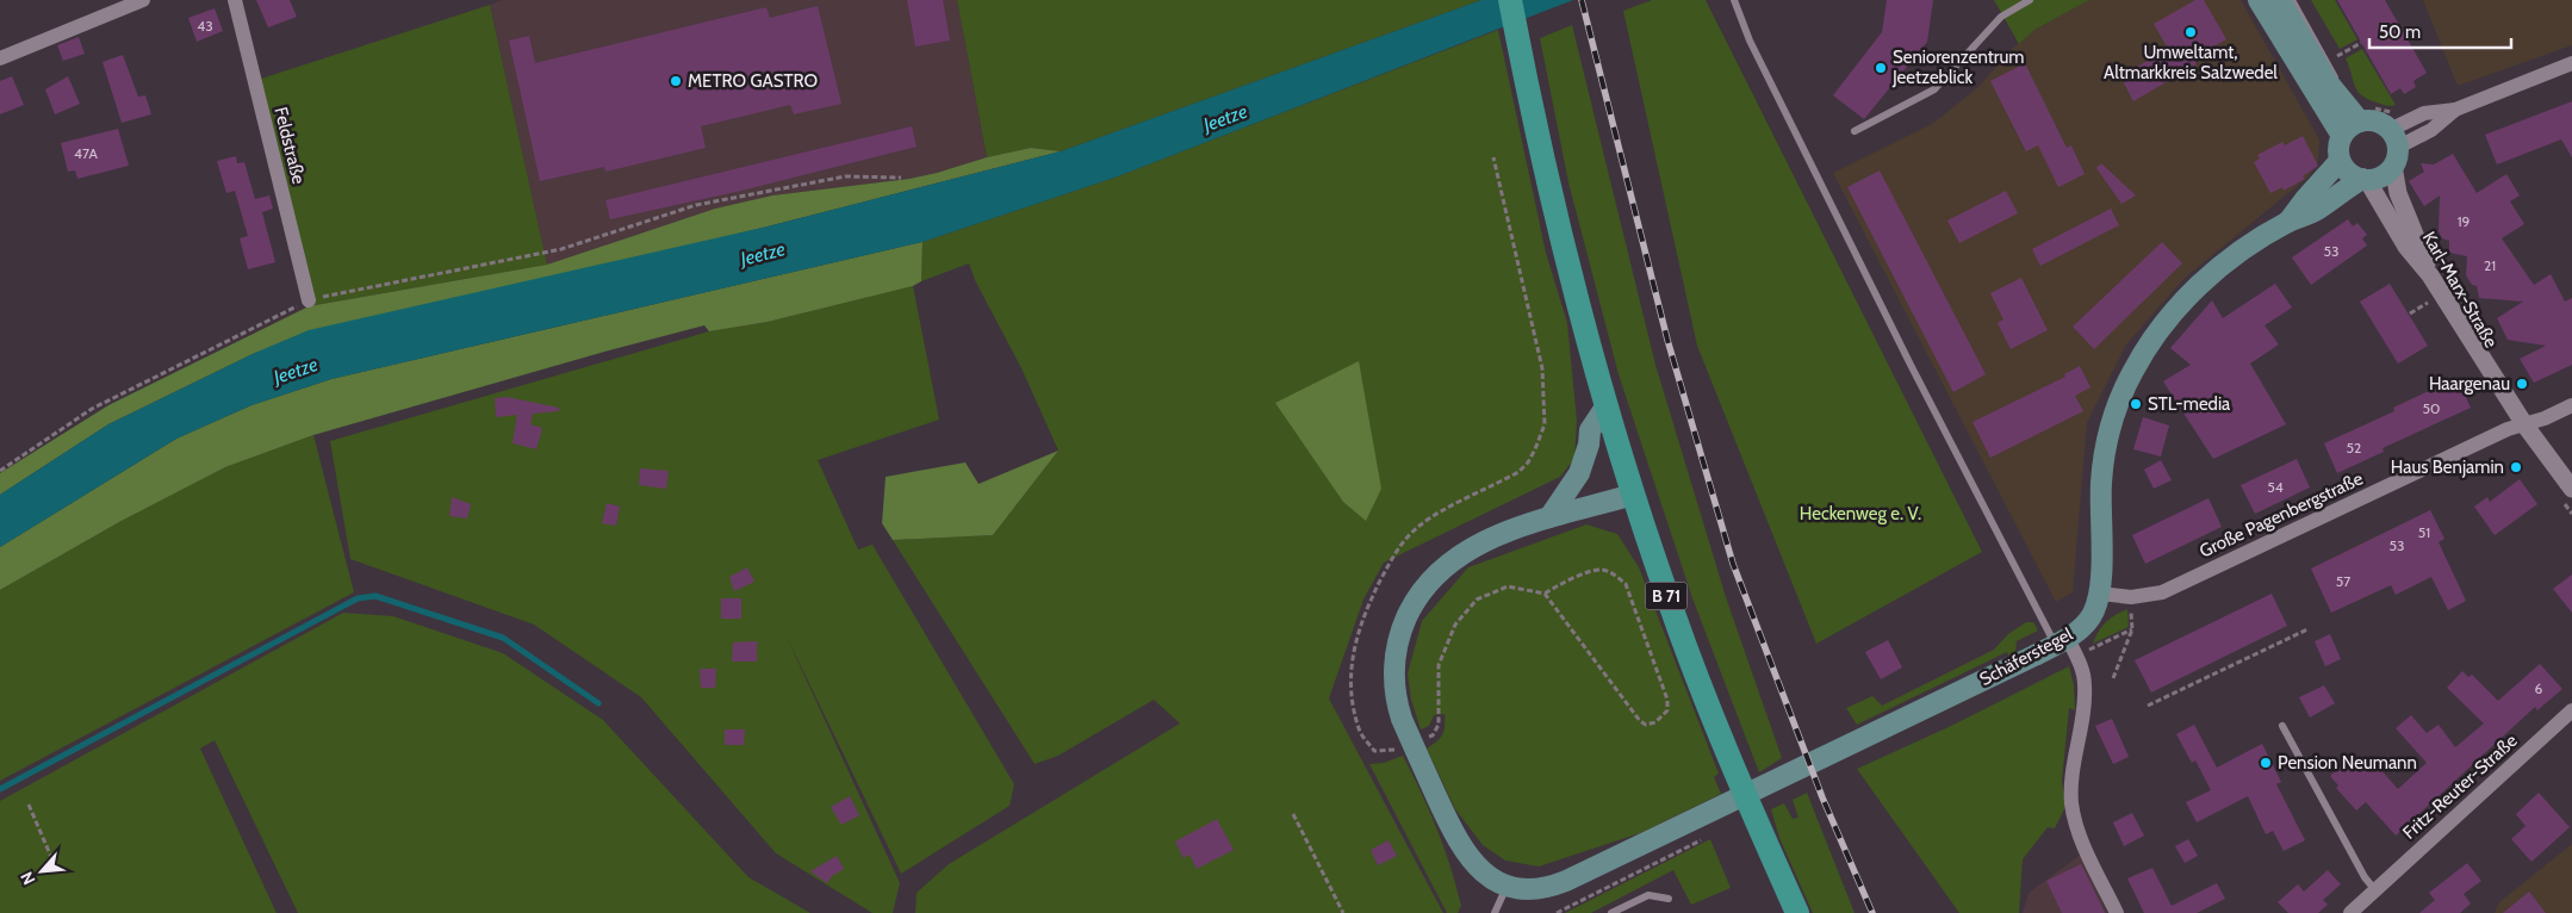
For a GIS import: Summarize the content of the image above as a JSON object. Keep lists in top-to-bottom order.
{
  "streets": {
    "main road": ["B 71", "Schäferstegel"],
    "street": [
      "Feldstraße",
      "Karl-Marx-Straße",
      "Große Pagenbergstraße",
      "Fritz-Reuter-Straße"
    ]
  },
  "crossings": [
    ["Karl-Marx-Straße", "Große Pagenbergstraße"],
    ["Karl-Marx-Straße", "Schäferstegel"],
    ["Große Pagenbergstraße", "Schäferstegel"]
  ],
  "water": ["Jeetze"],
  "parks": ["Heckenweg e. V."],
  "places": [
    "Umweltamt, Altmarkkreis Salzwedel",
    "Seniorenzentrum Jeetzeblick",
    "METRO GASTRO",
    "Haargenau",
    "STL-media",
    "Haus Benjamin",
    "Pension Neumann"
  ],
  "house_numbers": [
    "43",
    "47A",
    "19",
    "53",
    "21",
    "50",
    "52",
    "54",
    "51",
    "53",
    "57",
    "6"
  ],
  "scale_bar": "50 m",
  "north": "bottom left"
}
